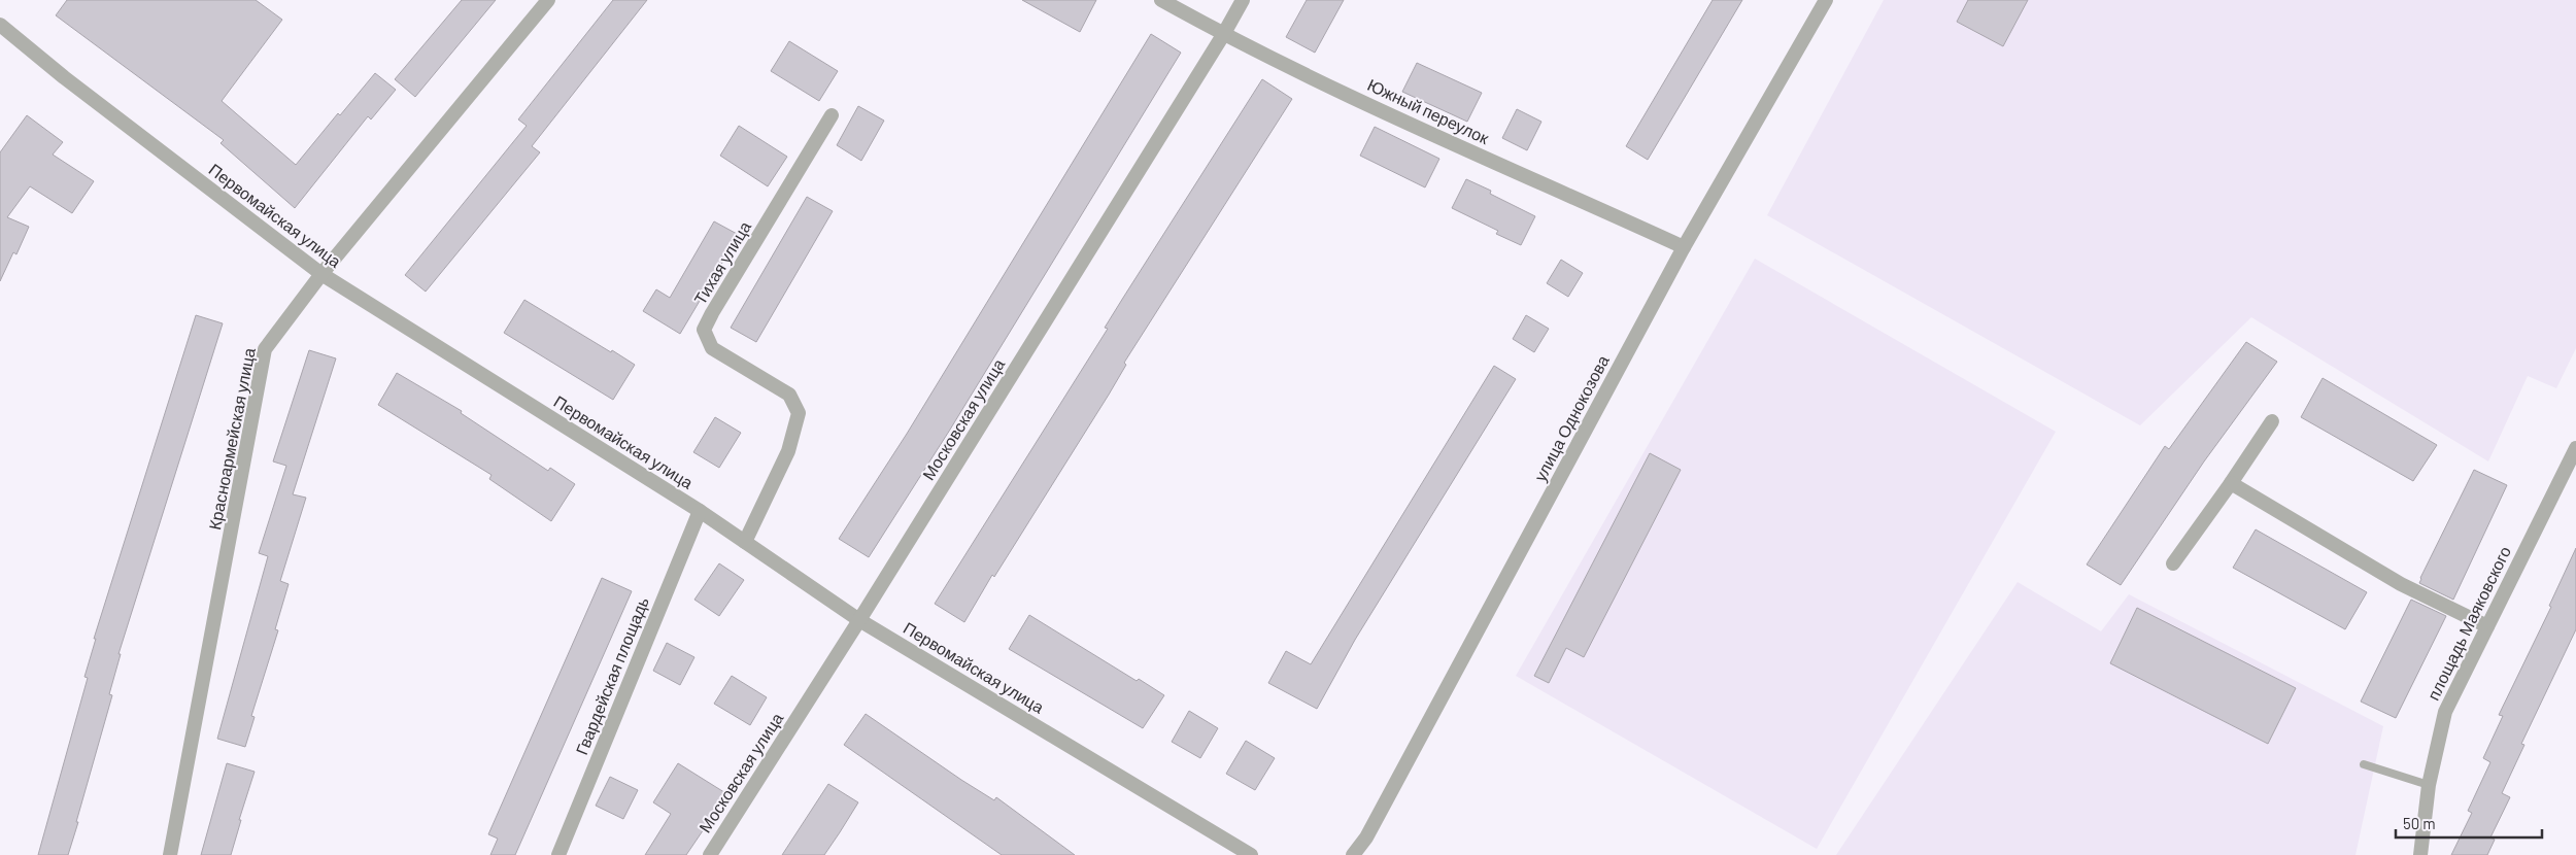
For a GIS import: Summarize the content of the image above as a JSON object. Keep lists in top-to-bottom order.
{
  "streets": {
    "street": [
      "Южный переулок",
      "Первомайская улица",
      "Тихая улица",
      "улица Однокозова",
      "Московская улица",
      "Красноармейская улица",
      "площадь Маяковского",
      "Гвардейская площадь"
    ]
  },
  "crossings": [
    ["Южный переулок", "улица Однокозова"],
    ["Южный переулок", "Московская улица"],
    ["Первомайская улица", "Тихая улица"],
    ["Первомайская улица", "Московская улица"],
    ["Первомайская улица", "Красноармейская улица"],
    ["Первомайская улица", "Гвардейская площадь"]
  ],
  "scale_bar": "50 m"
}
